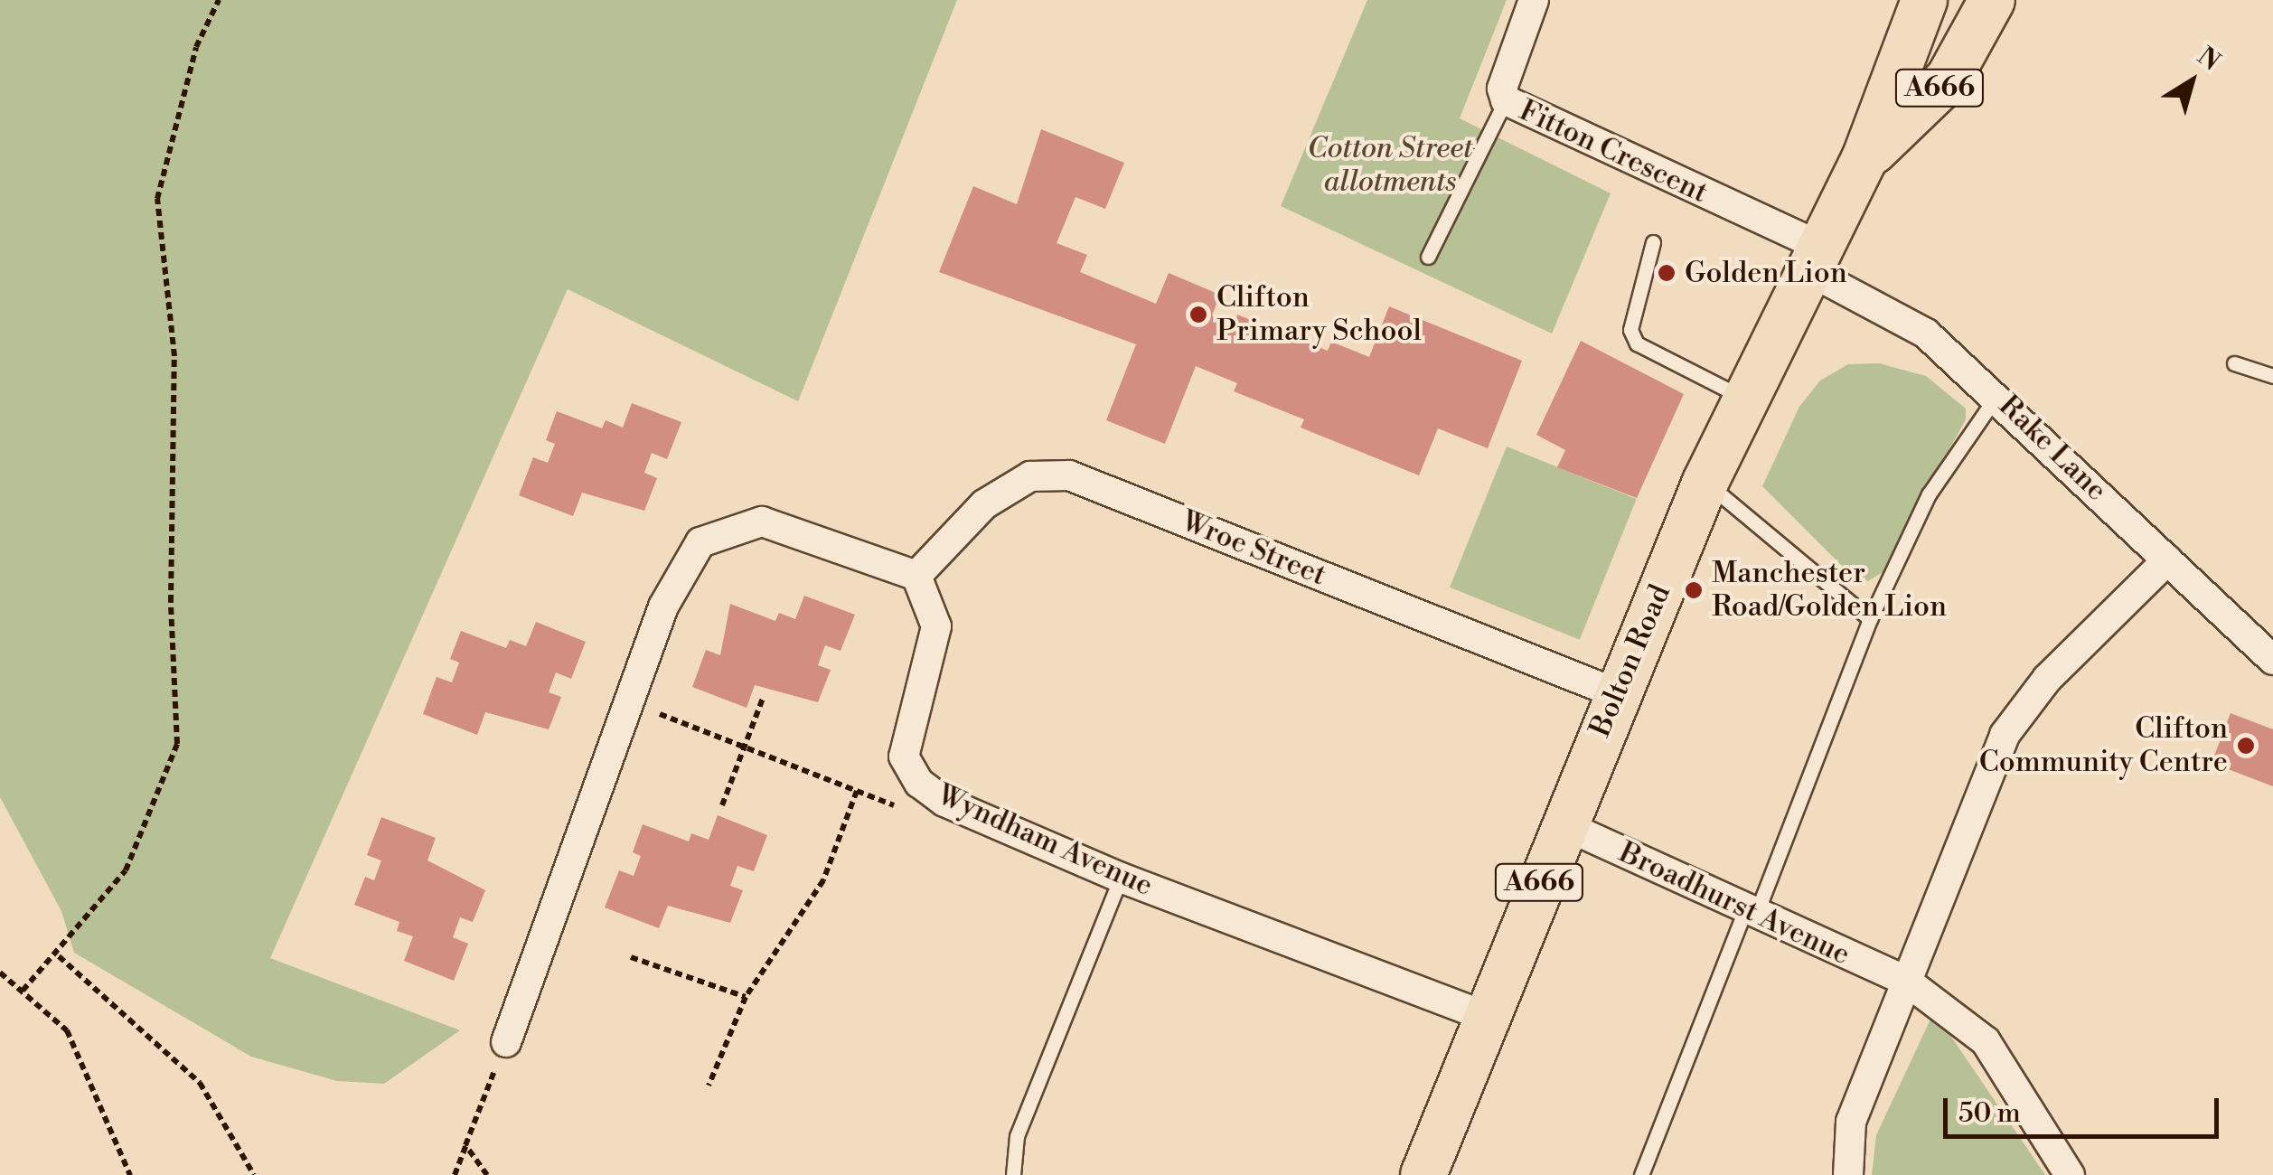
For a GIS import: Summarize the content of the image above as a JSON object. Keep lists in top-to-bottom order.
{
  "streets": {
    "main road": ["A666", "Bolton Road"],
    "street": [
      "Fitton Crescent",
      "Rake Lane",
      "Wroe Street",
      "Wyndham Avenue",
      "Broadhurst Avenue"
    ]
  },
  "crossings": [
    ["Fitton Crescent", "Rake Lane"],
    ["Fitton Crescent", "Bolton Road"],
    ["Rake Lane", "Bolton Road"],
    ["Wroe Street", "Bolton Road"],
    ["Wroe Street", "Wyndham Avenue"],
    ["Bolton Road", "Wyndham Avenue"],
    ["Bolton Road", "Broadhurst Avenue"]
  ],
  "parks": ["Cotton Street allotments"],
  "places": [
    "Golden Lion",
    "Clifton Primary School",
    "Manchester Road/Golden Lion",
    "Clifton Community Centre"
  ],
  "scale_bar": "50 m",
  "north": "top right"
}
